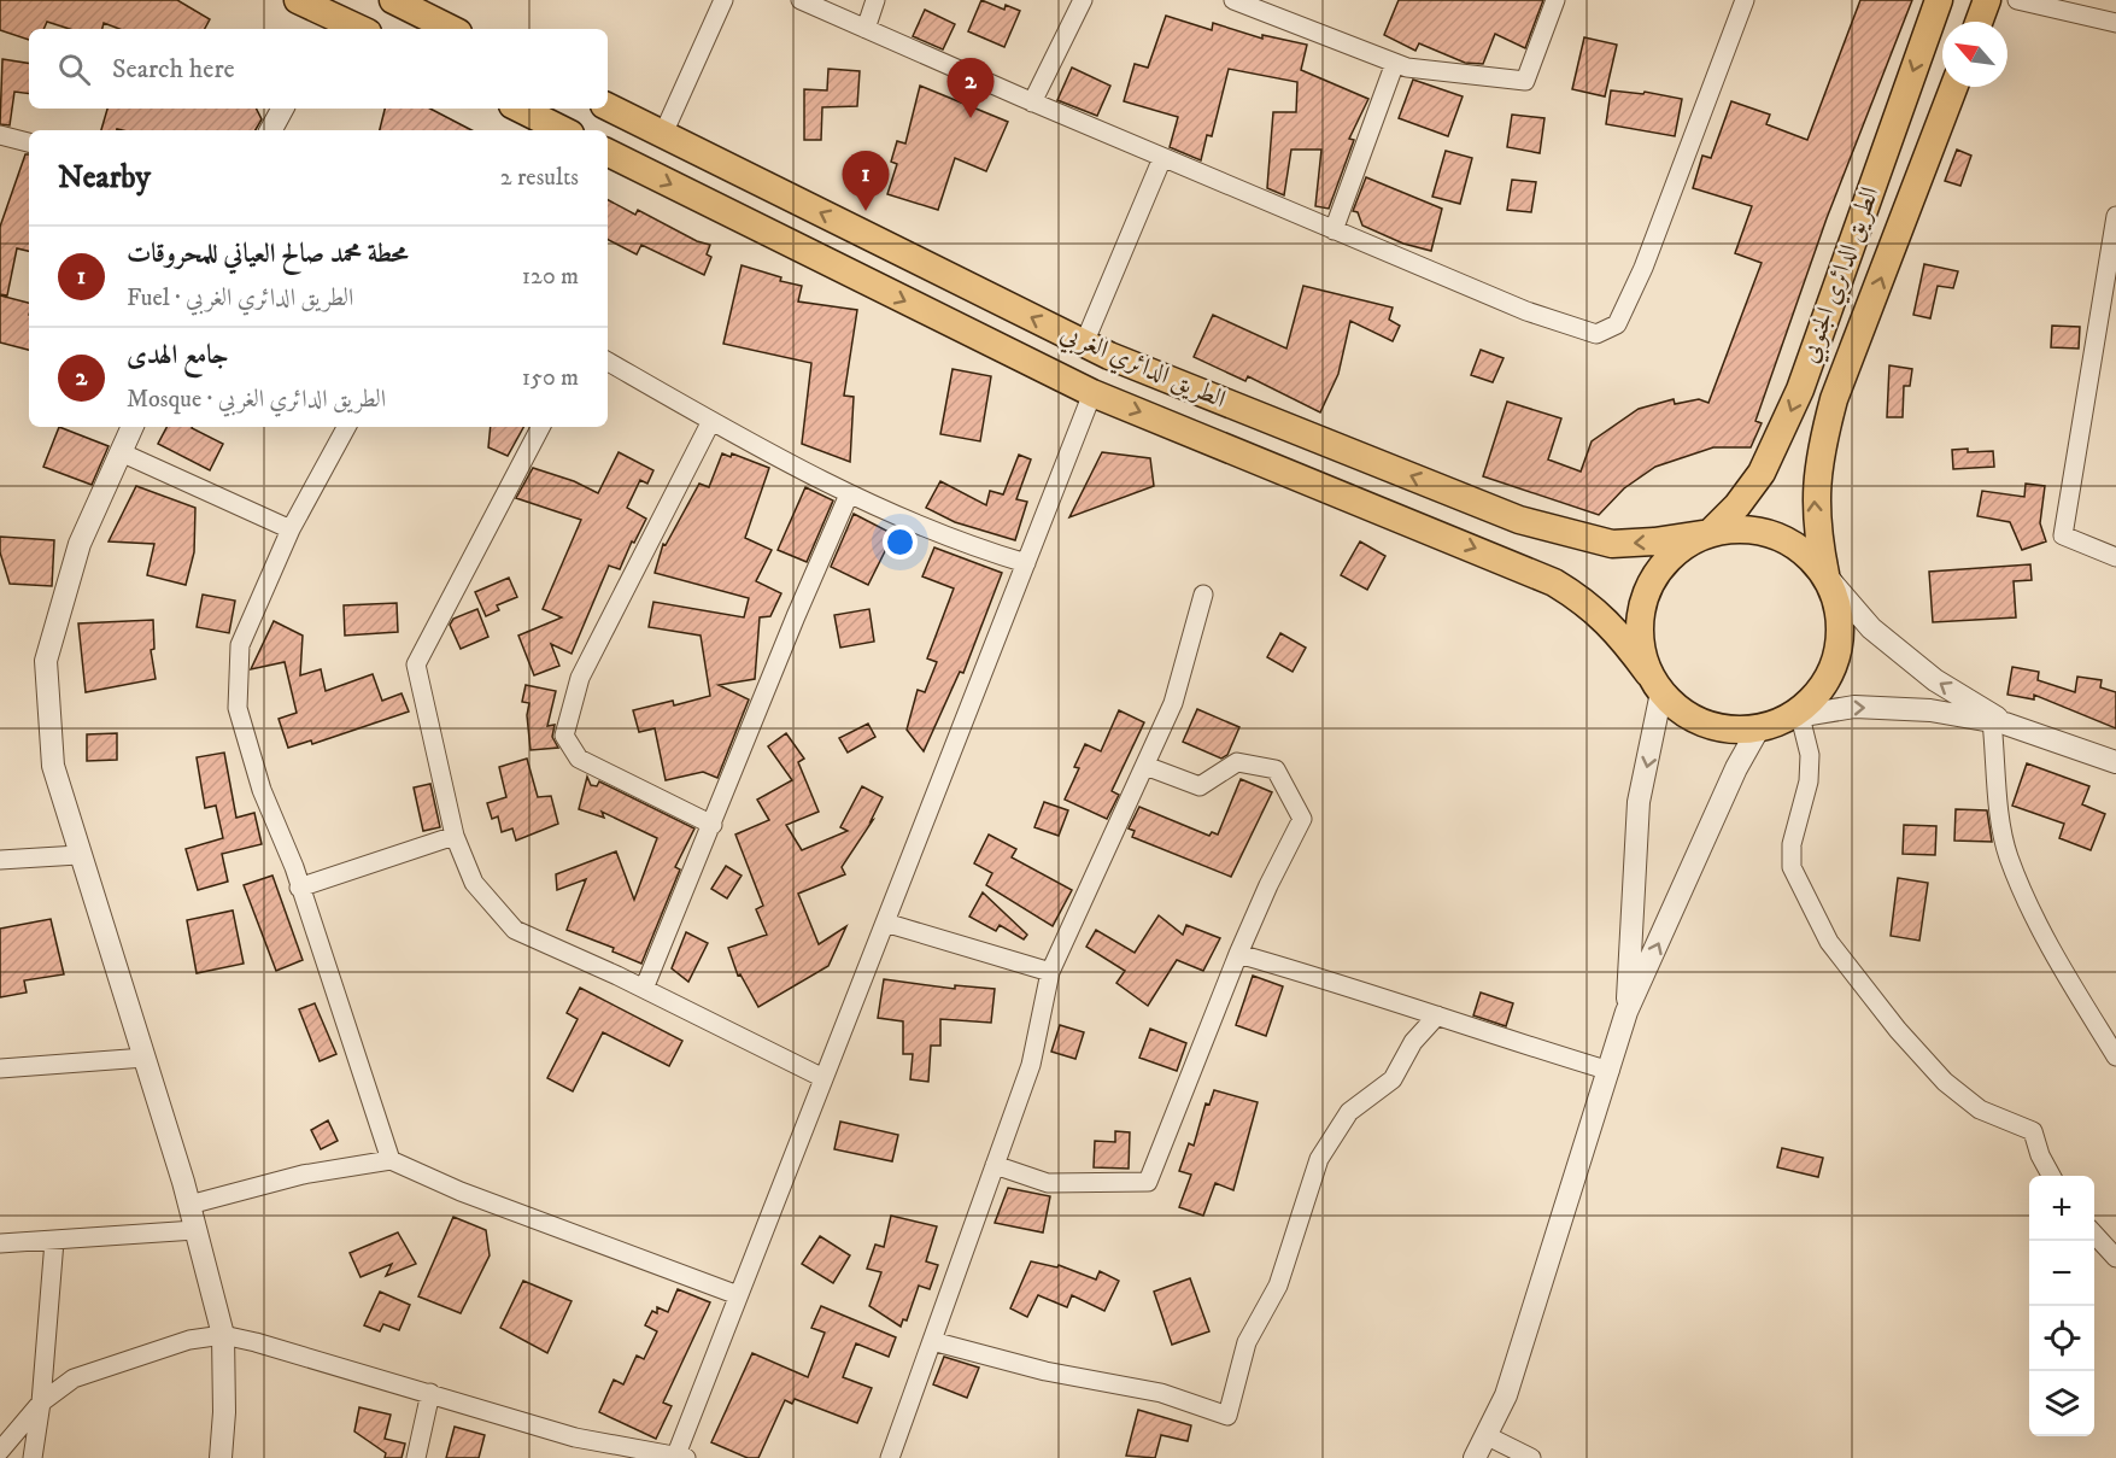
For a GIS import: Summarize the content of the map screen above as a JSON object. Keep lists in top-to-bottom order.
{
  "streets": {
    "main road": ["الطريق الدائري الجنوبي", "الطريق الدائري الغربي"]
  },
  "crossings": [
    ["الطريق الدائري الجنوبي", "الطريق الدائري الغربي"]
  ],
  "north": "top left",
  "page": {
    "search": "Search here",
    "pins": ["2", "1"],
    "heading": ["Nearby", "2 results"],
    "list": [
      {
        "mark": "1",
        "name": "محطة محمد صالح العياني للمحروقات",
        "note": "Fuel · الطريق الدائري الغربي",
        "value": "120 m"
      },
      {
        "mark": "2",
        "name": "جامع الهدى",
        "note": "Mosque · الطريق الدائري الغربي",
        "value": "150 m"
      }
    ],
    "map_buttons": ["+", "−"]
  }
}
